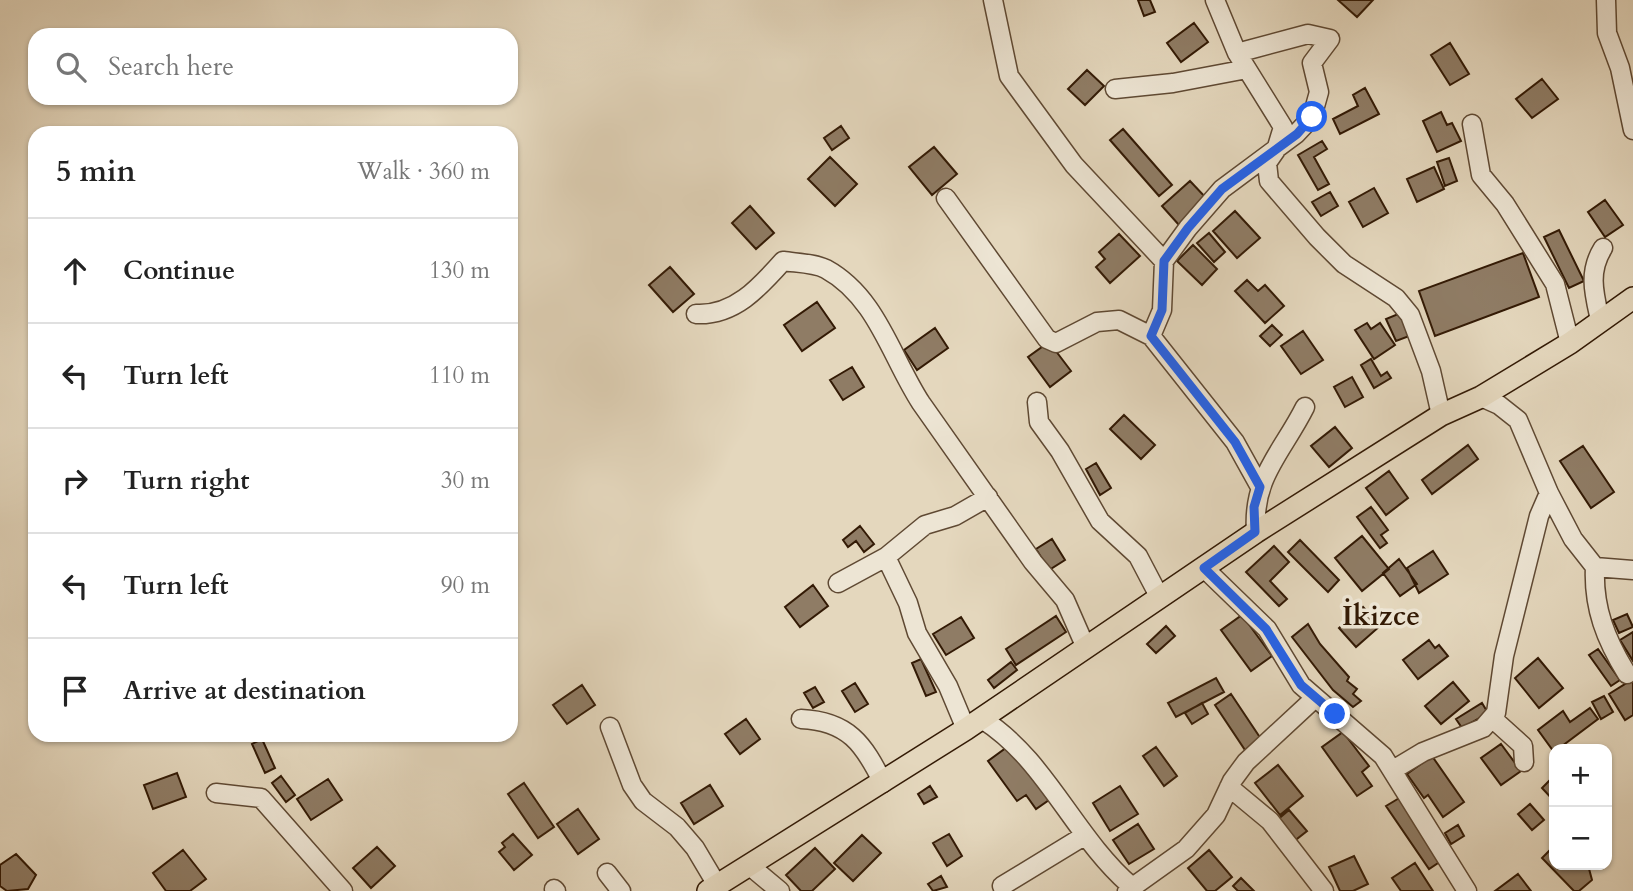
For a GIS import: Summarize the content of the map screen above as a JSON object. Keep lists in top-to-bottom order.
{
  "districts": ["İkizce"],
  "page": {
    "search": "Search here",
    "heading": ["5 min", "Walk · 360 m"],
    "list": [
      ["Continue", "130 m"],
      ["Turn left", "110 m"],
      ["Turn right", "30 m"],
      ["Turn left", "90 m"],
      "Arrive at destination"
    ],
    "map_buttons": ["+", "−"]
  }
}
